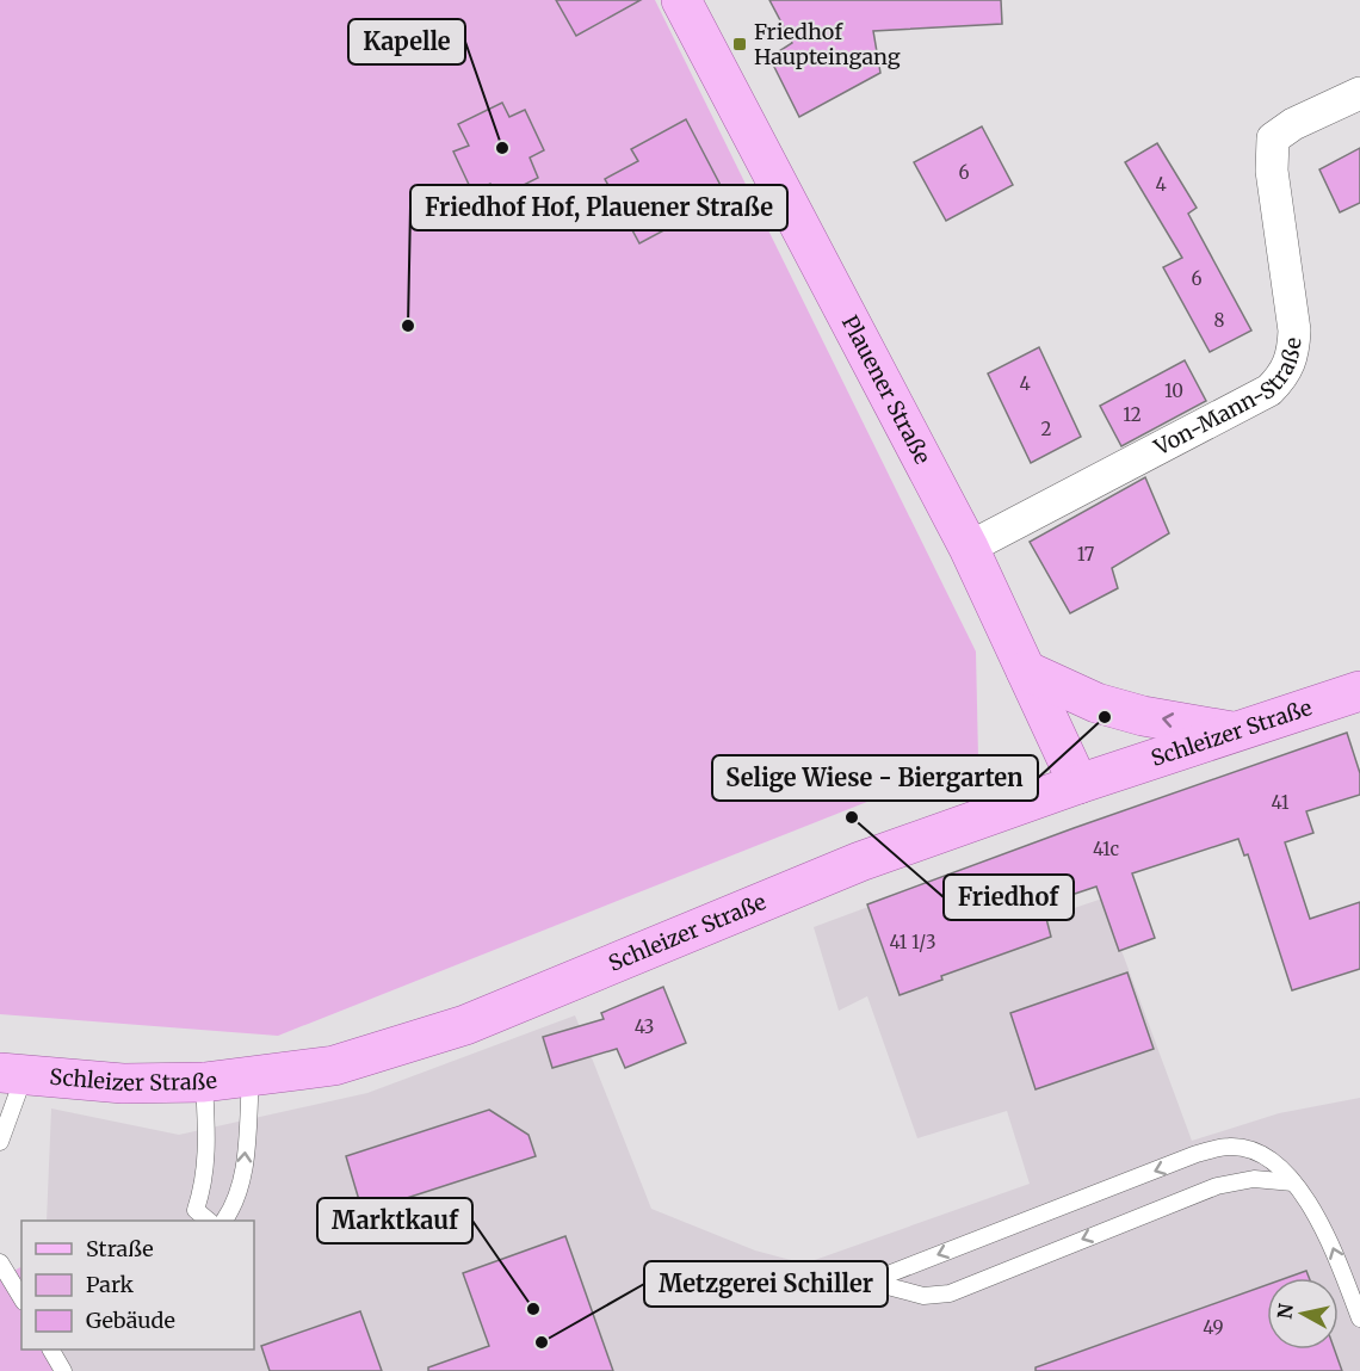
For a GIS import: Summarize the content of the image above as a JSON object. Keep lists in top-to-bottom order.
{
  "streets": {
    "main road": ["Plauener Straße", "Schleizer Straße"],
    "street": ["Von-Mann-Straße"]
  },
  "crossings": [
    ["Plauener Straße", "Von-Mann-Straße"],
    ["Plauener Straße", "Schleizer Straße"]
  ],
  "places": {
    "transit": ["Friedhof Haupteingang"],
    "other": [
      "Kapelle",
      "Friedhof Hof, Plauener Straße",
      "Selige Wiese - Biergarten",
      "Friedhof",
      "Marktkauf",
      "Metzgerei Schiller"
    ]
  },
  "house_numbers": [
    "6",
    "4",
    "6",
    "8",
    "4",
    "10",
    "12",
    "2",
    "17",
    "41",
    "41c",
    "41 1/3",
    "43",
    "49"
  ],
  "legend": ["Straße", "Park", "Gebäude"],
  "north": "left"
}
